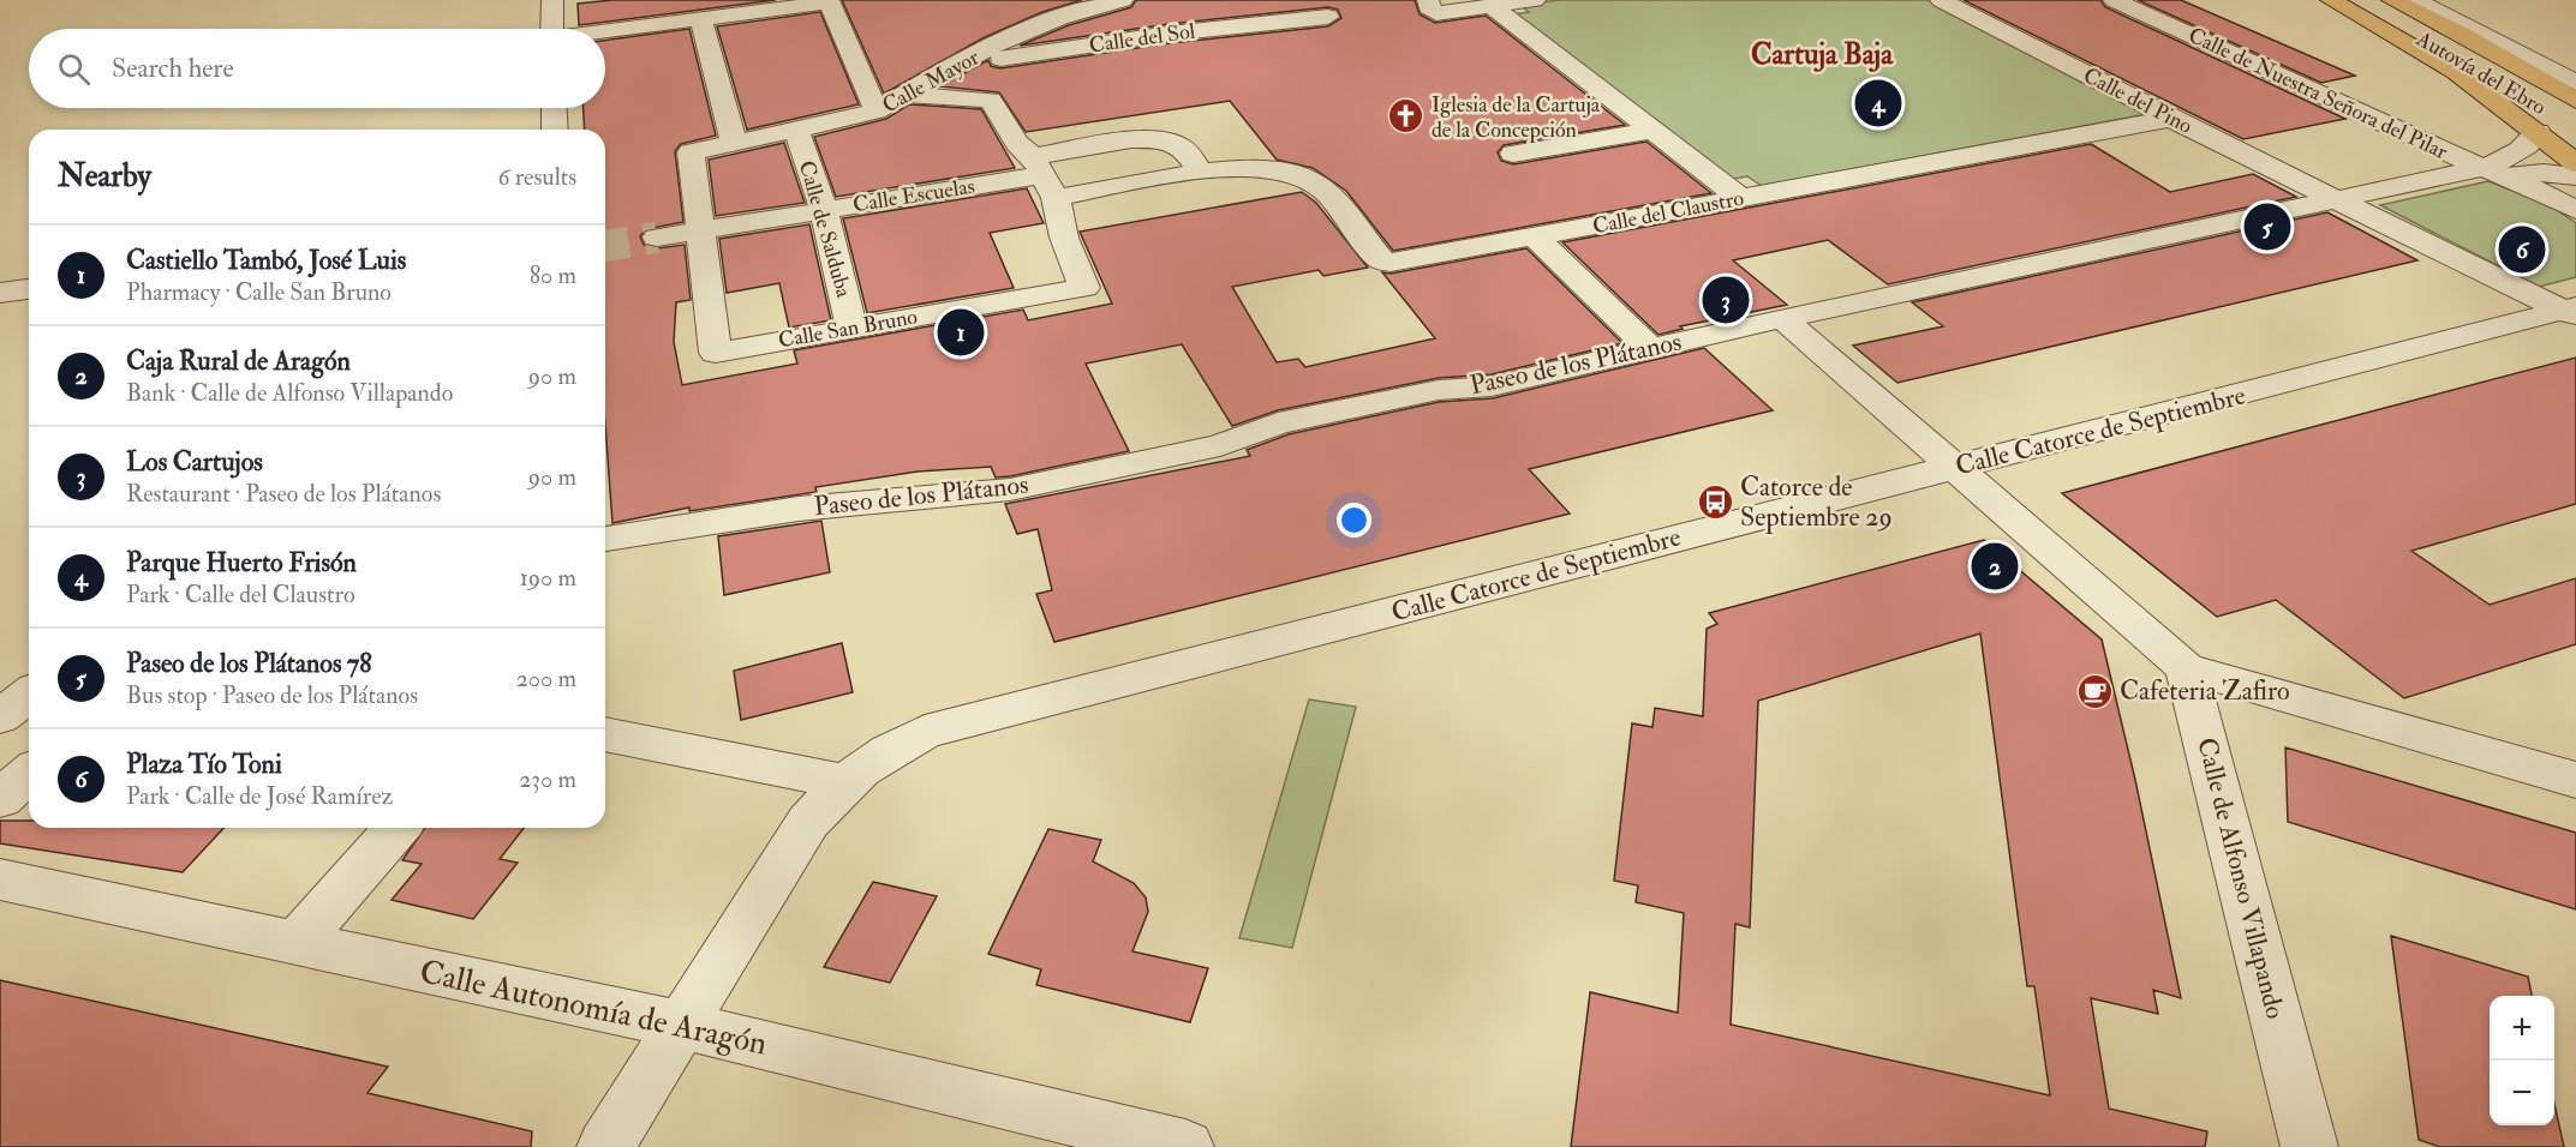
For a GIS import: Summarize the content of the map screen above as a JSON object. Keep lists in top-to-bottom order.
{
  "streets": {
    "highway": ["Autovía del Ebro"],
    "street": [
      "Calle del Sol",
      "Calle Mayor",
      "Calle de Nuestra Señora del Pilar",
      "Calle del Pino",
      "Calle Escuelas",
      "Calle del Claustro",
      "Calle de Salduba",
      "Calle San Bruno",
      "Paseo de los Plátanos",
      "Calle Catorce de Septiembre",
      "Calle de Alfonso Villapando",
      "Calle Autonomía de Aragón"
    ]
  },
  "crossings": [
    ["Calle del Sol", "Calle Mayor"],
    ["Calle Mayor", "Calle de Salduba"],
    ["Calle Mayor", "Calle San Bruno"],
    ["Calle de Nuestra Señora del Pilar", "Paseo de los Plátanos"],
    ["Calle del Pino", "Calle del Claustro"],
    ["Calle del Pino", "Paseo de los Plátanos"],
    ["Calle del Pino", "Calle Catorce de Septiembre"],
    ["Calle Escuelas", "Calle de Salduba"],
    ["Calle Escuelas", "Calle San Bruno"],
    ["Calle de Salduba", "Calle San Bruno"],
    ["Calle Catorce de Septiembre", "Calle Autonomía de Aragón"]
  ],
  "districts": ["Cartuja Baja"],
  "places": {
    "church": ["Iglesia de la Cartuja de la Concepción"],
    "bus stop": ["Catorce de Septiembre 29"],
    "cafe": ["Cafeteria Zafiro"]
  },
  "page": {
    "search": "Search here",
    "pins": [
      "4",
      "5",
      "6",
      "3",
      "1",
      "2"
    ],
    "heading": ["Nearby", "6 results"],
    "list": [
      {
        "mark": "1",
        "name": "Castiello Tambó, José Luis",
        "note": "Pharmacy · Calle San Bruno",
        "value": "80 m"
      },
      {
        "mark": "2",
        "name": "Caja Rural de Aragón",
        "note": "Bank · Calle de Alfonso Villapando",
        "value": "90 m"
      },
      {
        "mark": "3",
        "name": "Los Cartujos",
        "note": "Restaurant · Paseo de los Plátanos",
        "value": "90 m"
      },
      {
        "mark": "4",
        "name": "Parque Huerto Frisón",
        "note": "Park · Calle del Claustro",
        "value": "190 m"
      },
      {
        "mark": "5",
        "name": "Paseo de los Plátanos 78",
        "note": "Bus stop · Paseo de los Plátanos",
        "value": "200 m"
      },
      {
        "mark": "6",
        "name": "Plaza Tío Toni",
        "note": "Park · Calle de José Ramírez",
        "value": "230 m"
      }
    ],
    "map_buttons": ["+", "−"]
  }
}
